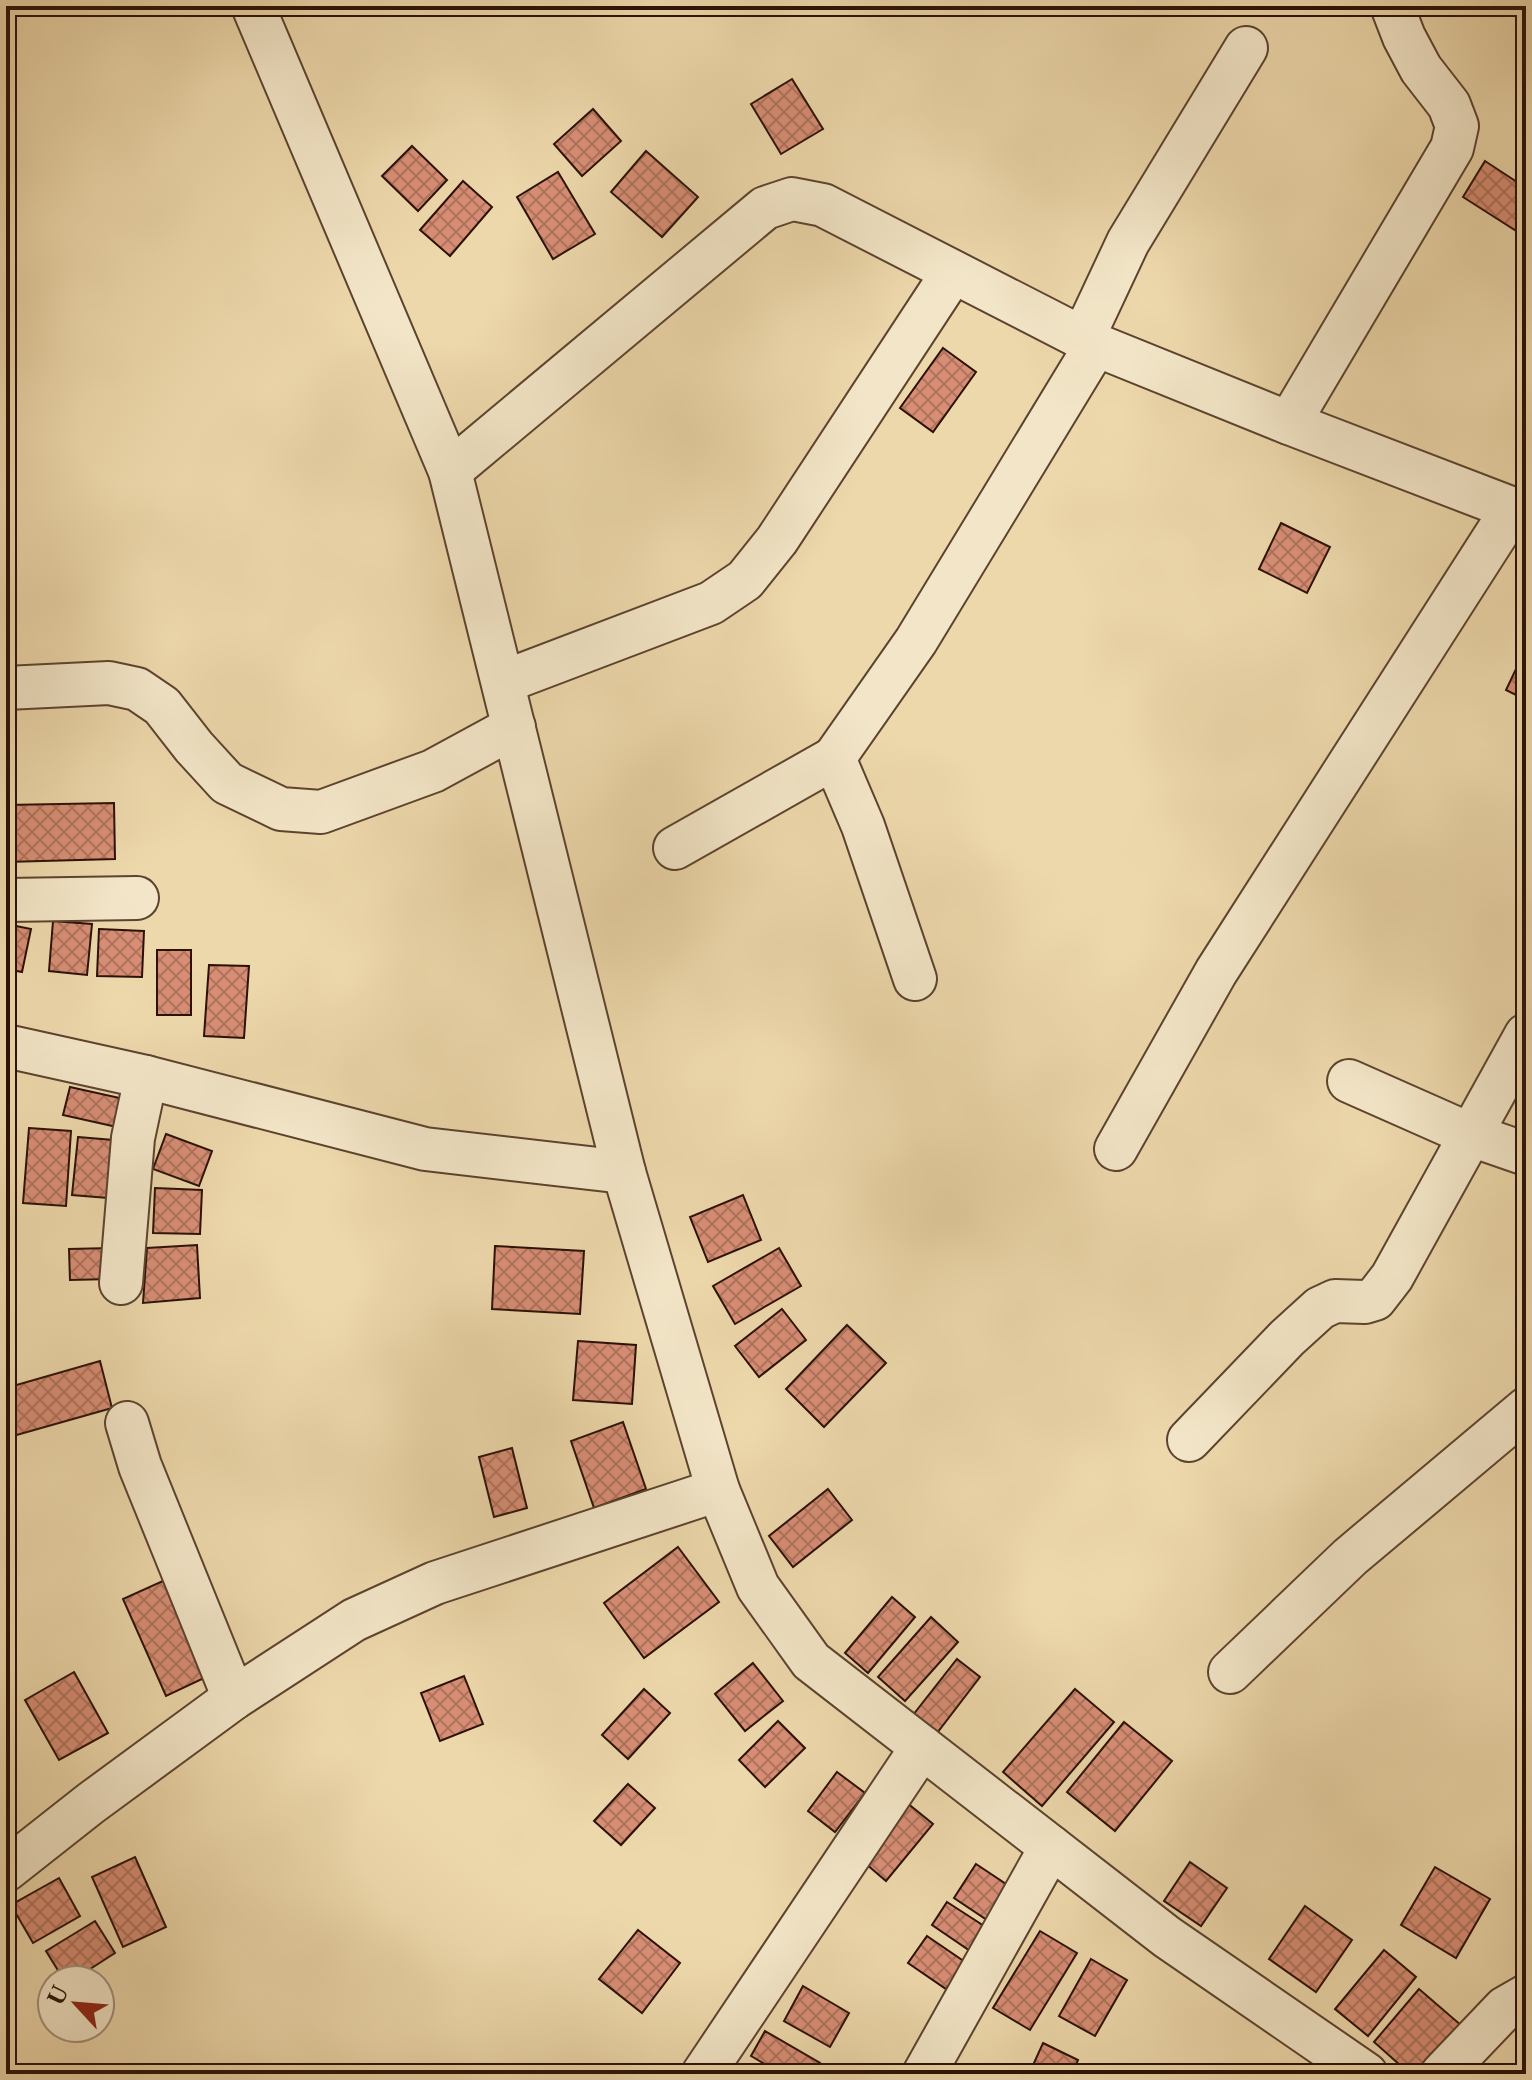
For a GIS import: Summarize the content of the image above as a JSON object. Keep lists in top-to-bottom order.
{
  "north": "top left"
}
